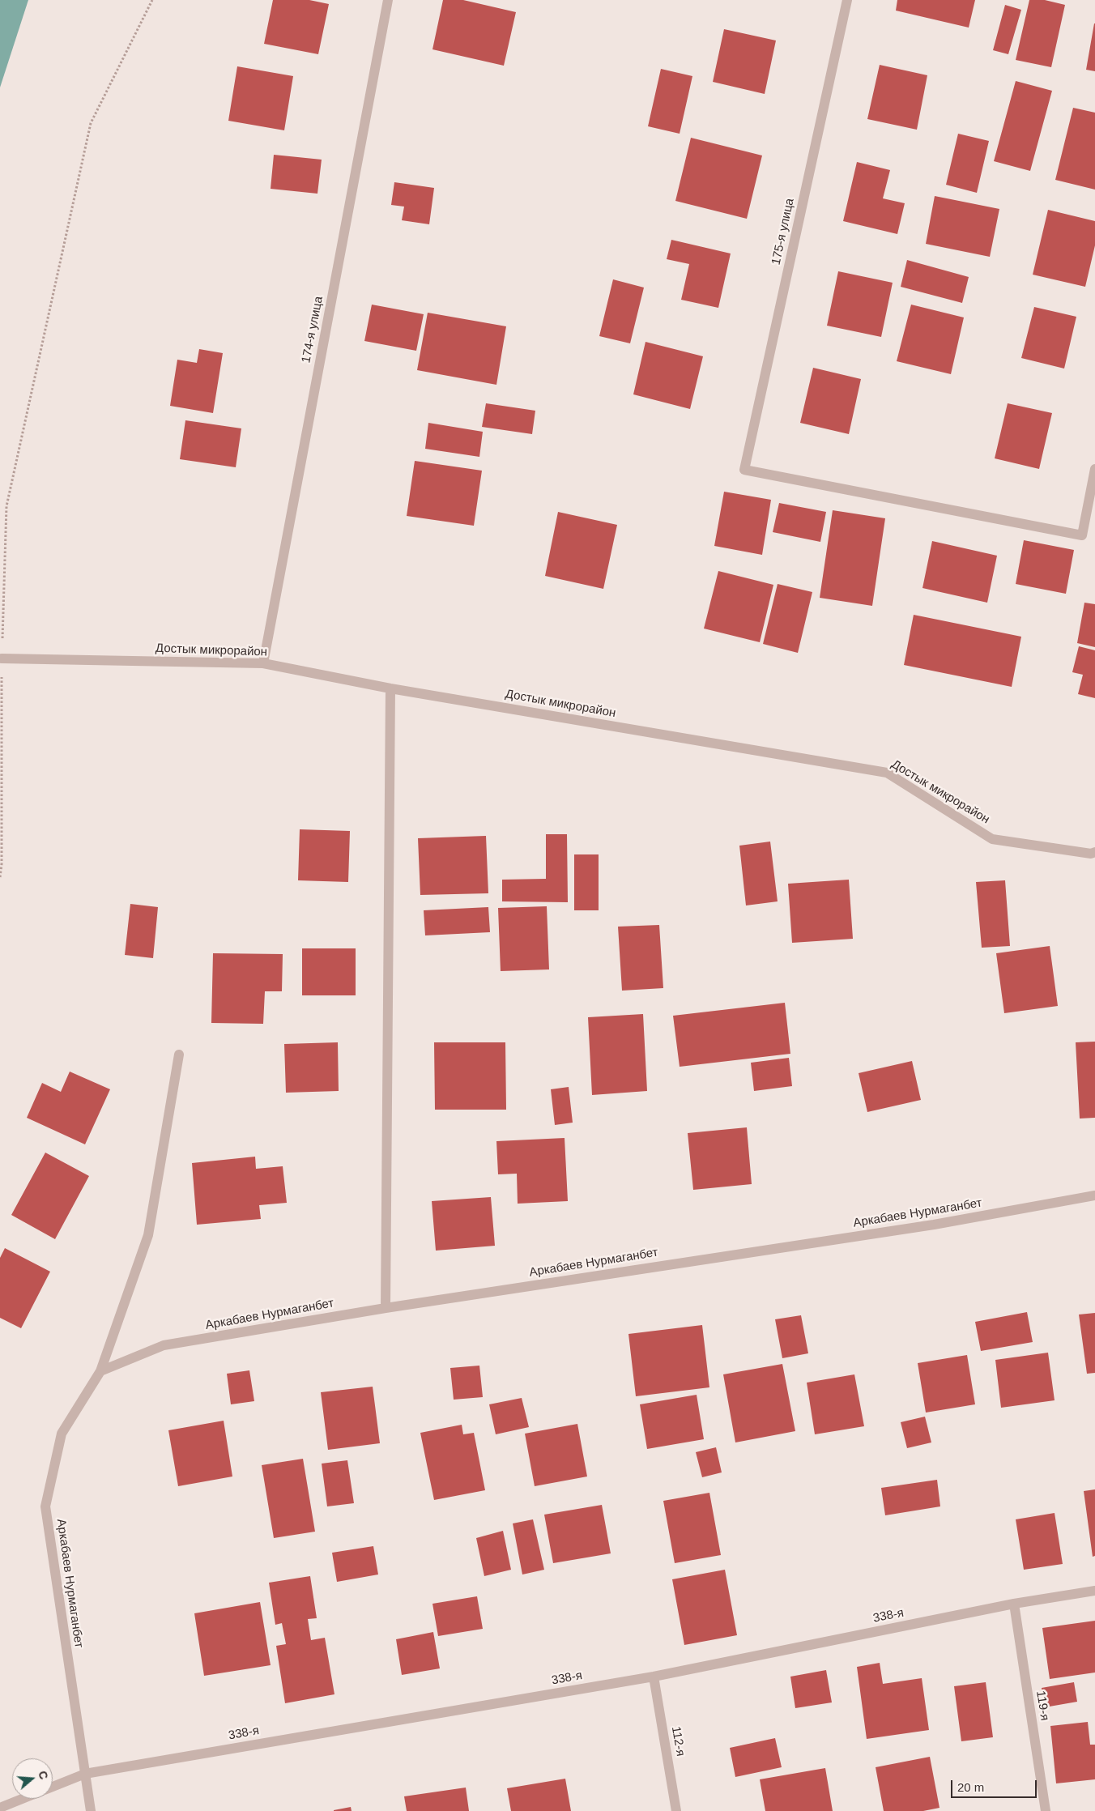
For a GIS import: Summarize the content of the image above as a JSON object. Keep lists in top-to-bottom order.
{
  "streets": {
    "street": [
      "175-я улица",
      "174-я улица",
      "Достык микрорайон",
      "Аркабаев Нурмаганбет",
      "338-я",
      "119-я",
      "112-я"
    ]
  },
  "crossings": [
    ["174-я улица", "Достык микрорайон"],
    ["Аркабаев Нурмаганбет", "338-я"],
    ["338-я", "119-я"],
    ["338-я", "112-я"]
  ],
  "scale_bar": "20 m",
  "north": "right"
}
